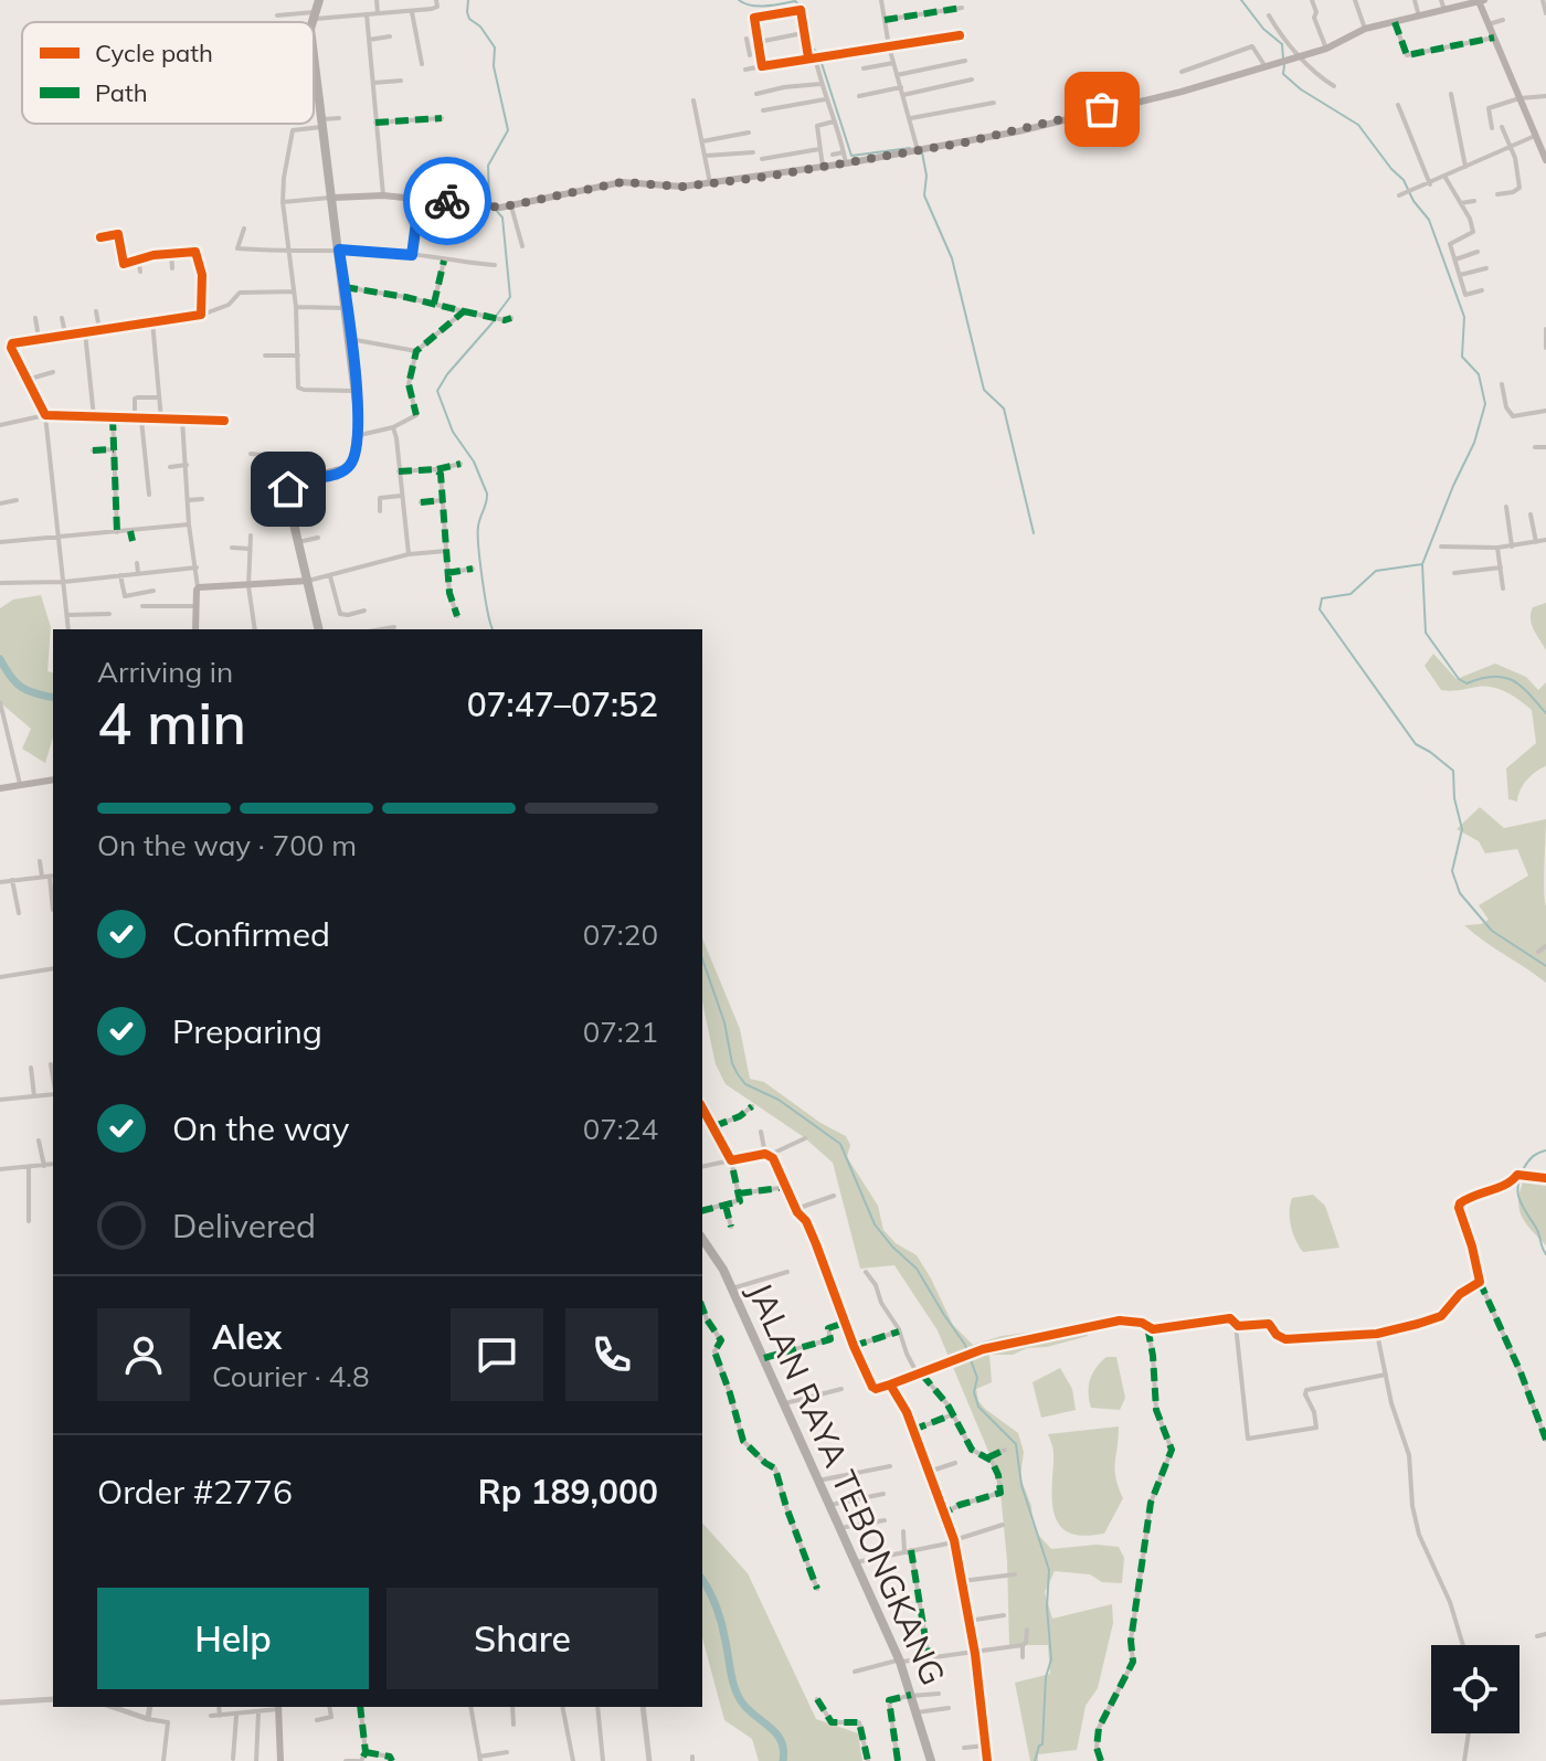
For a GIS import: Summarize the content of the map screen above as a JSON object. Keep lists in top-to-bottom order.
{
  "streets": {
    "main road": ["JALAN RAYA TEBONGKANG"]
  },
  "legend": ["Cycle path", "Path"],
  "page": {
    "heading": ["4 min", "Arriving in", "07:47–07:52"],
    "panel": [
      "Alex",
      "Courier · 4.8",
      "Order #2776",
      "Rp 189,000"
    ],
    "bar": "On the way · 700 m",
    "list": [
      ["Confirmed", "07:20"],
      ["Preparing", "07:21"],
      ["On the way", "07:24"],
      "Delivered"
    ],
    "buttons": ["Help", "Share"]
  }
}
